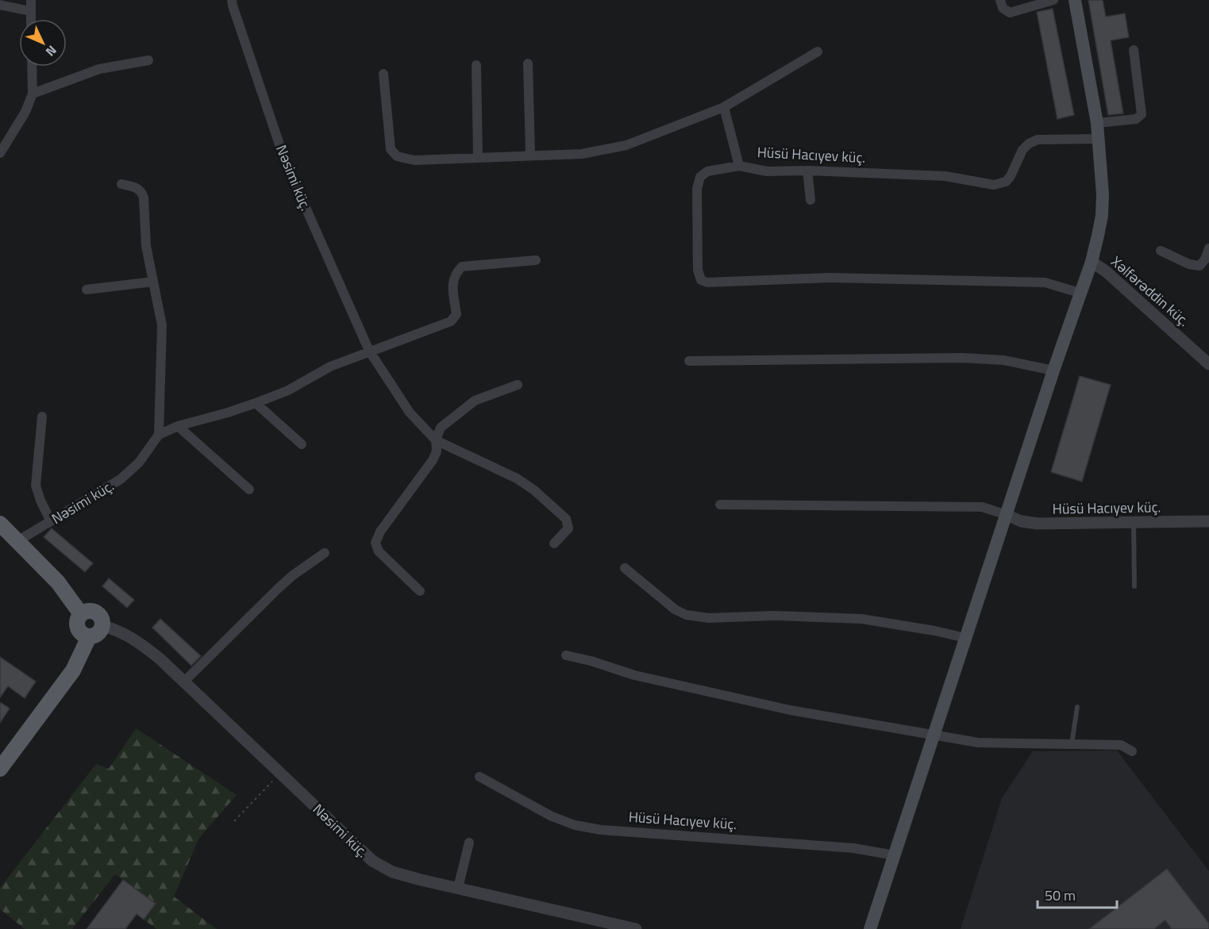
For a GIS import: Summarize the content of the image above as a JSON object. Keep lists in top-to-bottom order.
{
  "streets": {
    "street": ["Hüsü Hacıyev küç.", "Nəsimi küç.", "Xəlfərəddin küç."]
  },
  "scale_bar": "50 m",
  "north": "bottom right"
}
